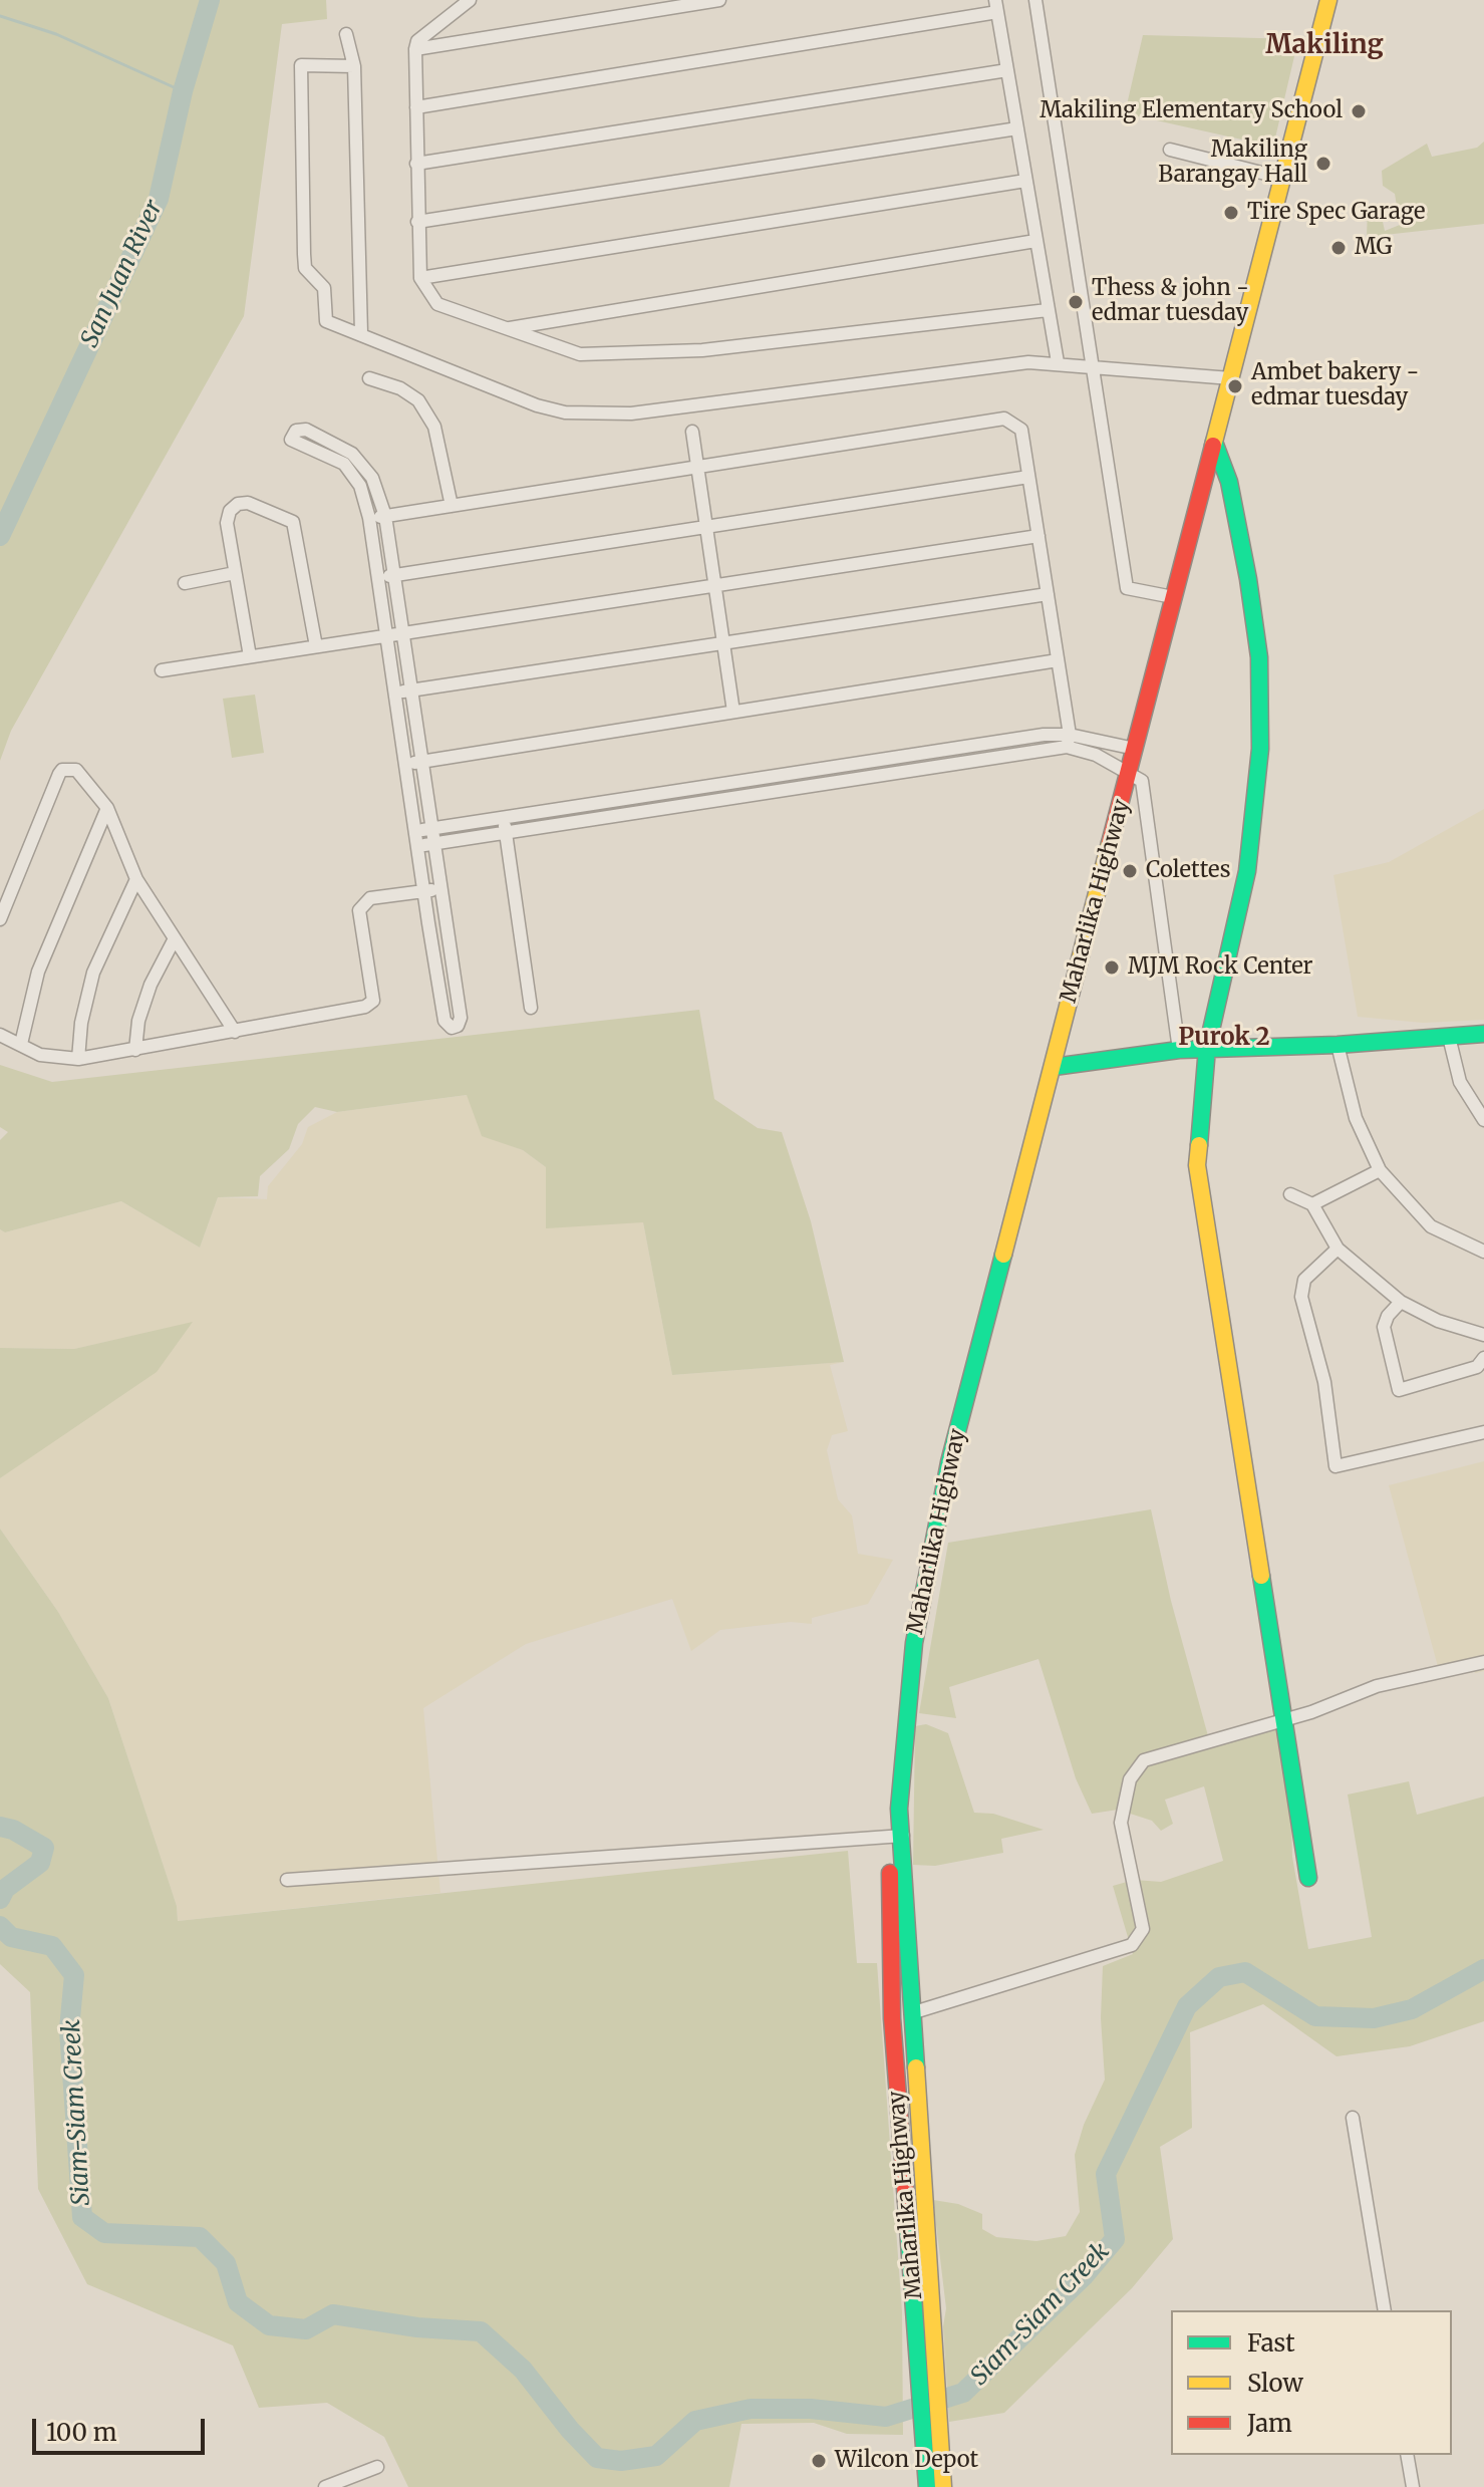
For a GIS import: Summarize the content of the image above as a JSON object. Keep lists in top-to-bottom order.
{
  "streets": {
    "main road": ["Maharlika Highway"]
  },
  "districts": ["Makiling", "Purok 2"],
  "water": ["San Juan River", "Siam-Siam Creek"],
  "places": [
    "Makiling Elementary School",
    "Makiling Barangay Hall",
    "Tire Spec Garage",
    "MG",
    "Thess & john - edmar tuesday",
    "Ambet bakery - edmar tuesday",
    "Colettes",
    "MJM Rock Center",
    "Wilcon Depot"
  ],
  "legend": ["Fast", "Slow", "Jam"],
  "scale_bar": "100 m"
}
